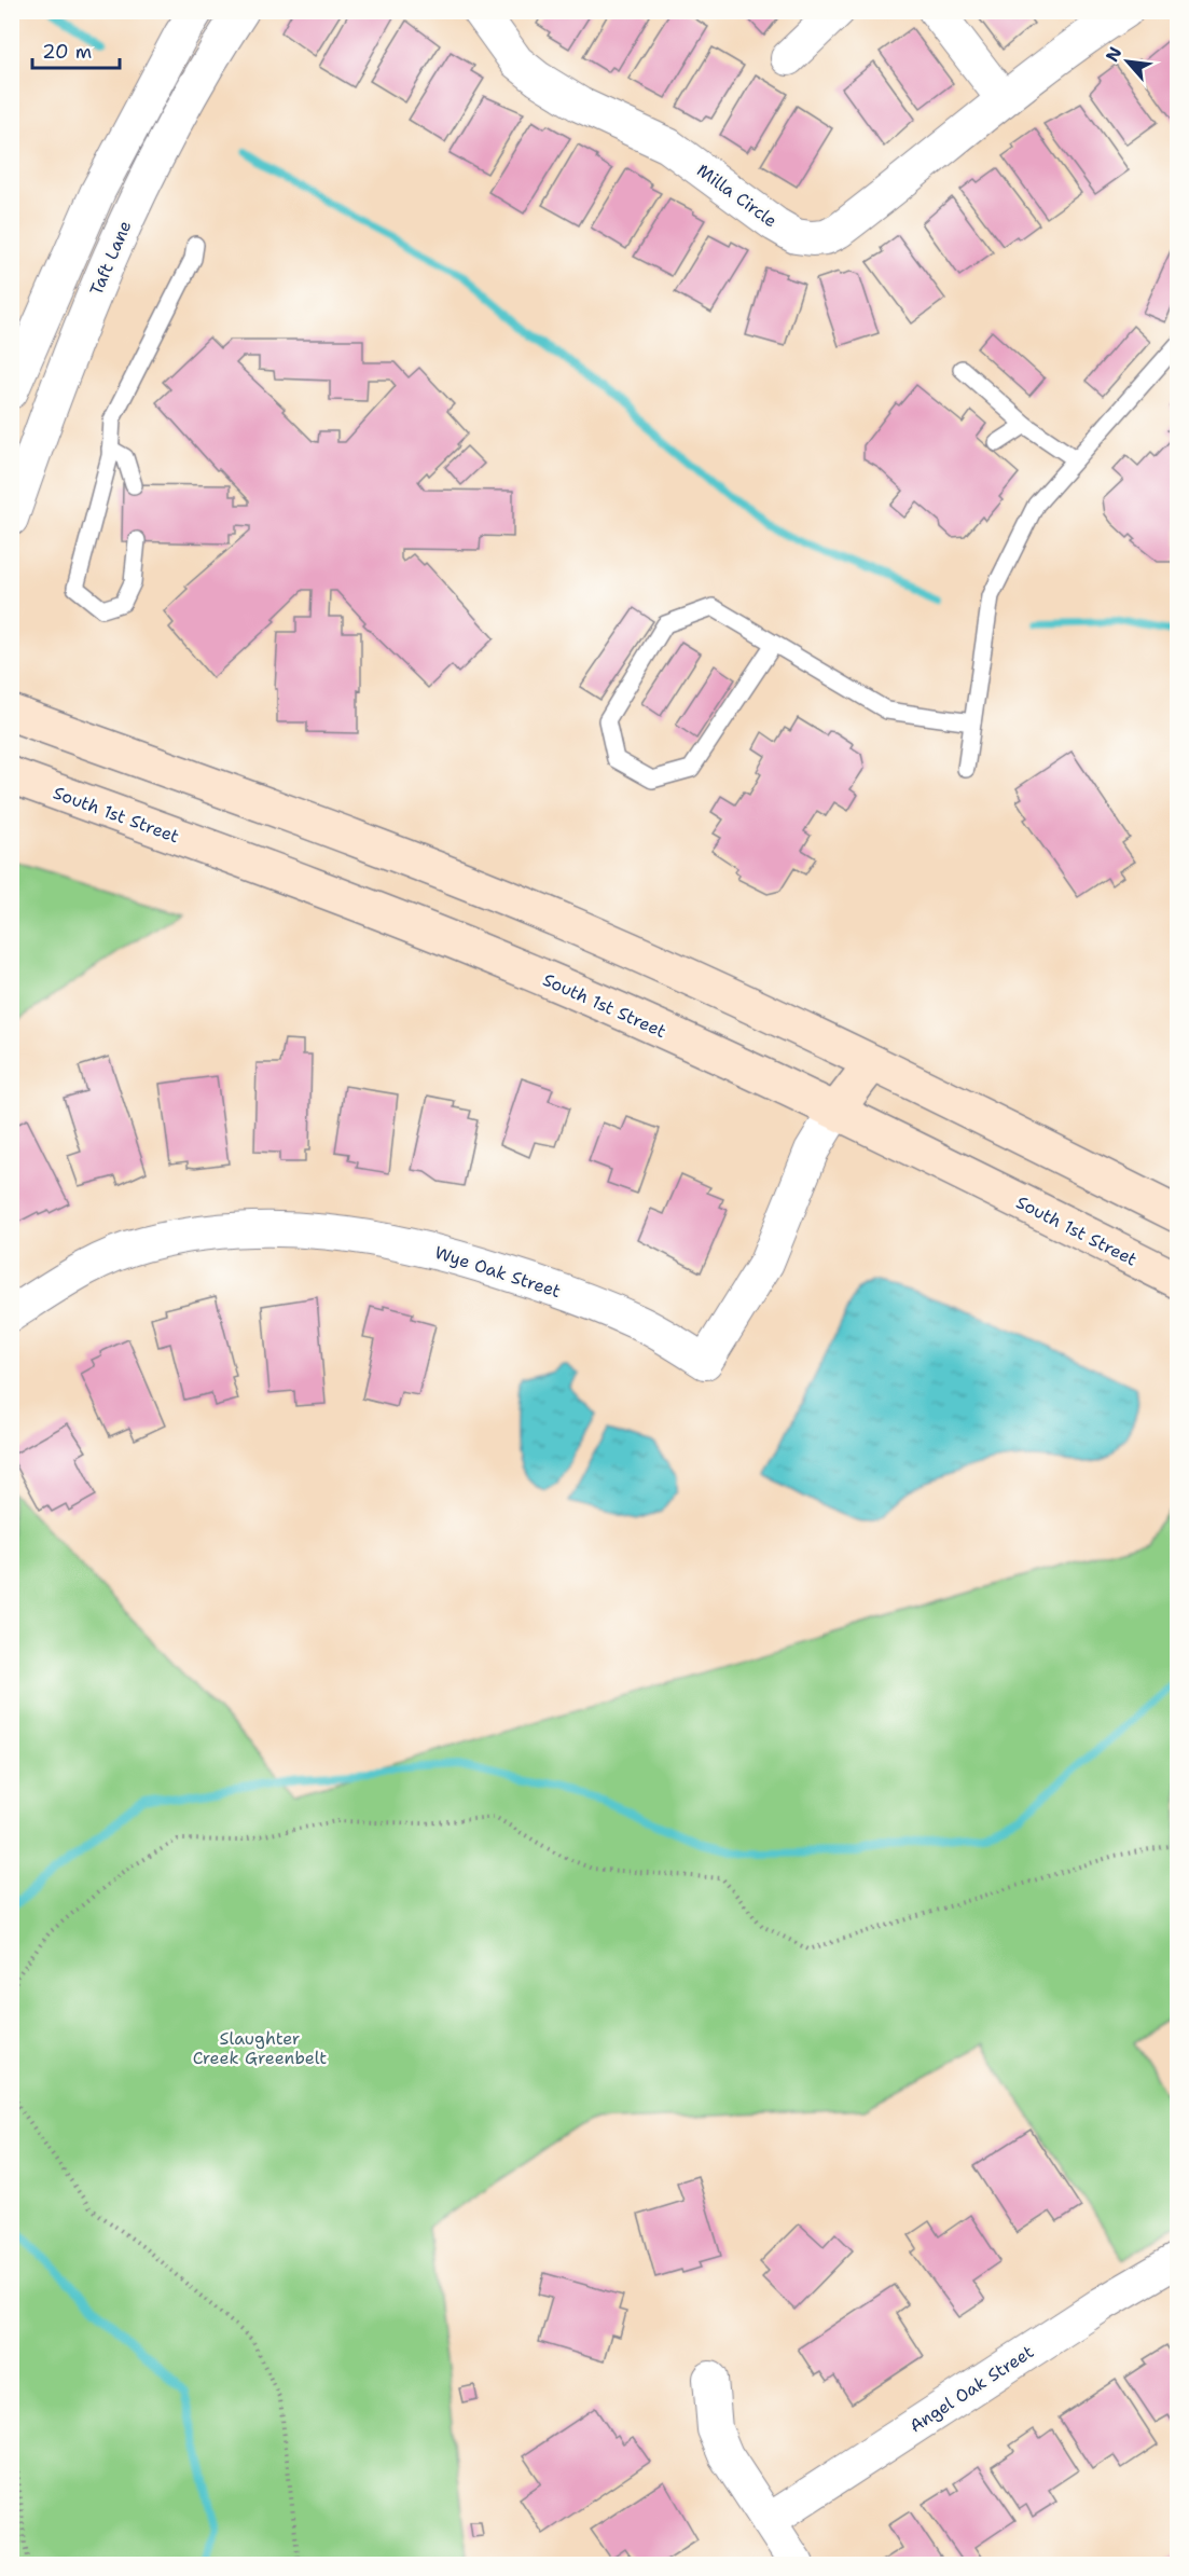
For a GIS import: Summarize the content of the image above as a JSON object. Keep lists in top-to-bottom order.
{
  "streets": {
    "main road": ["South 1st Street"],
    "street": [
      "Milla Circle",
      "Taft Lane",
      "Wye Oak Street",
      "Angel Oak Street"
    ]
  },
  "crossings": [
    ["South 1st Street", "Wye Oak Street"]
  ],
  "parks": ["Slaughter Creek Greenbelt"],
  "scale_bar": "20 m",
  "north": "top left"
}
